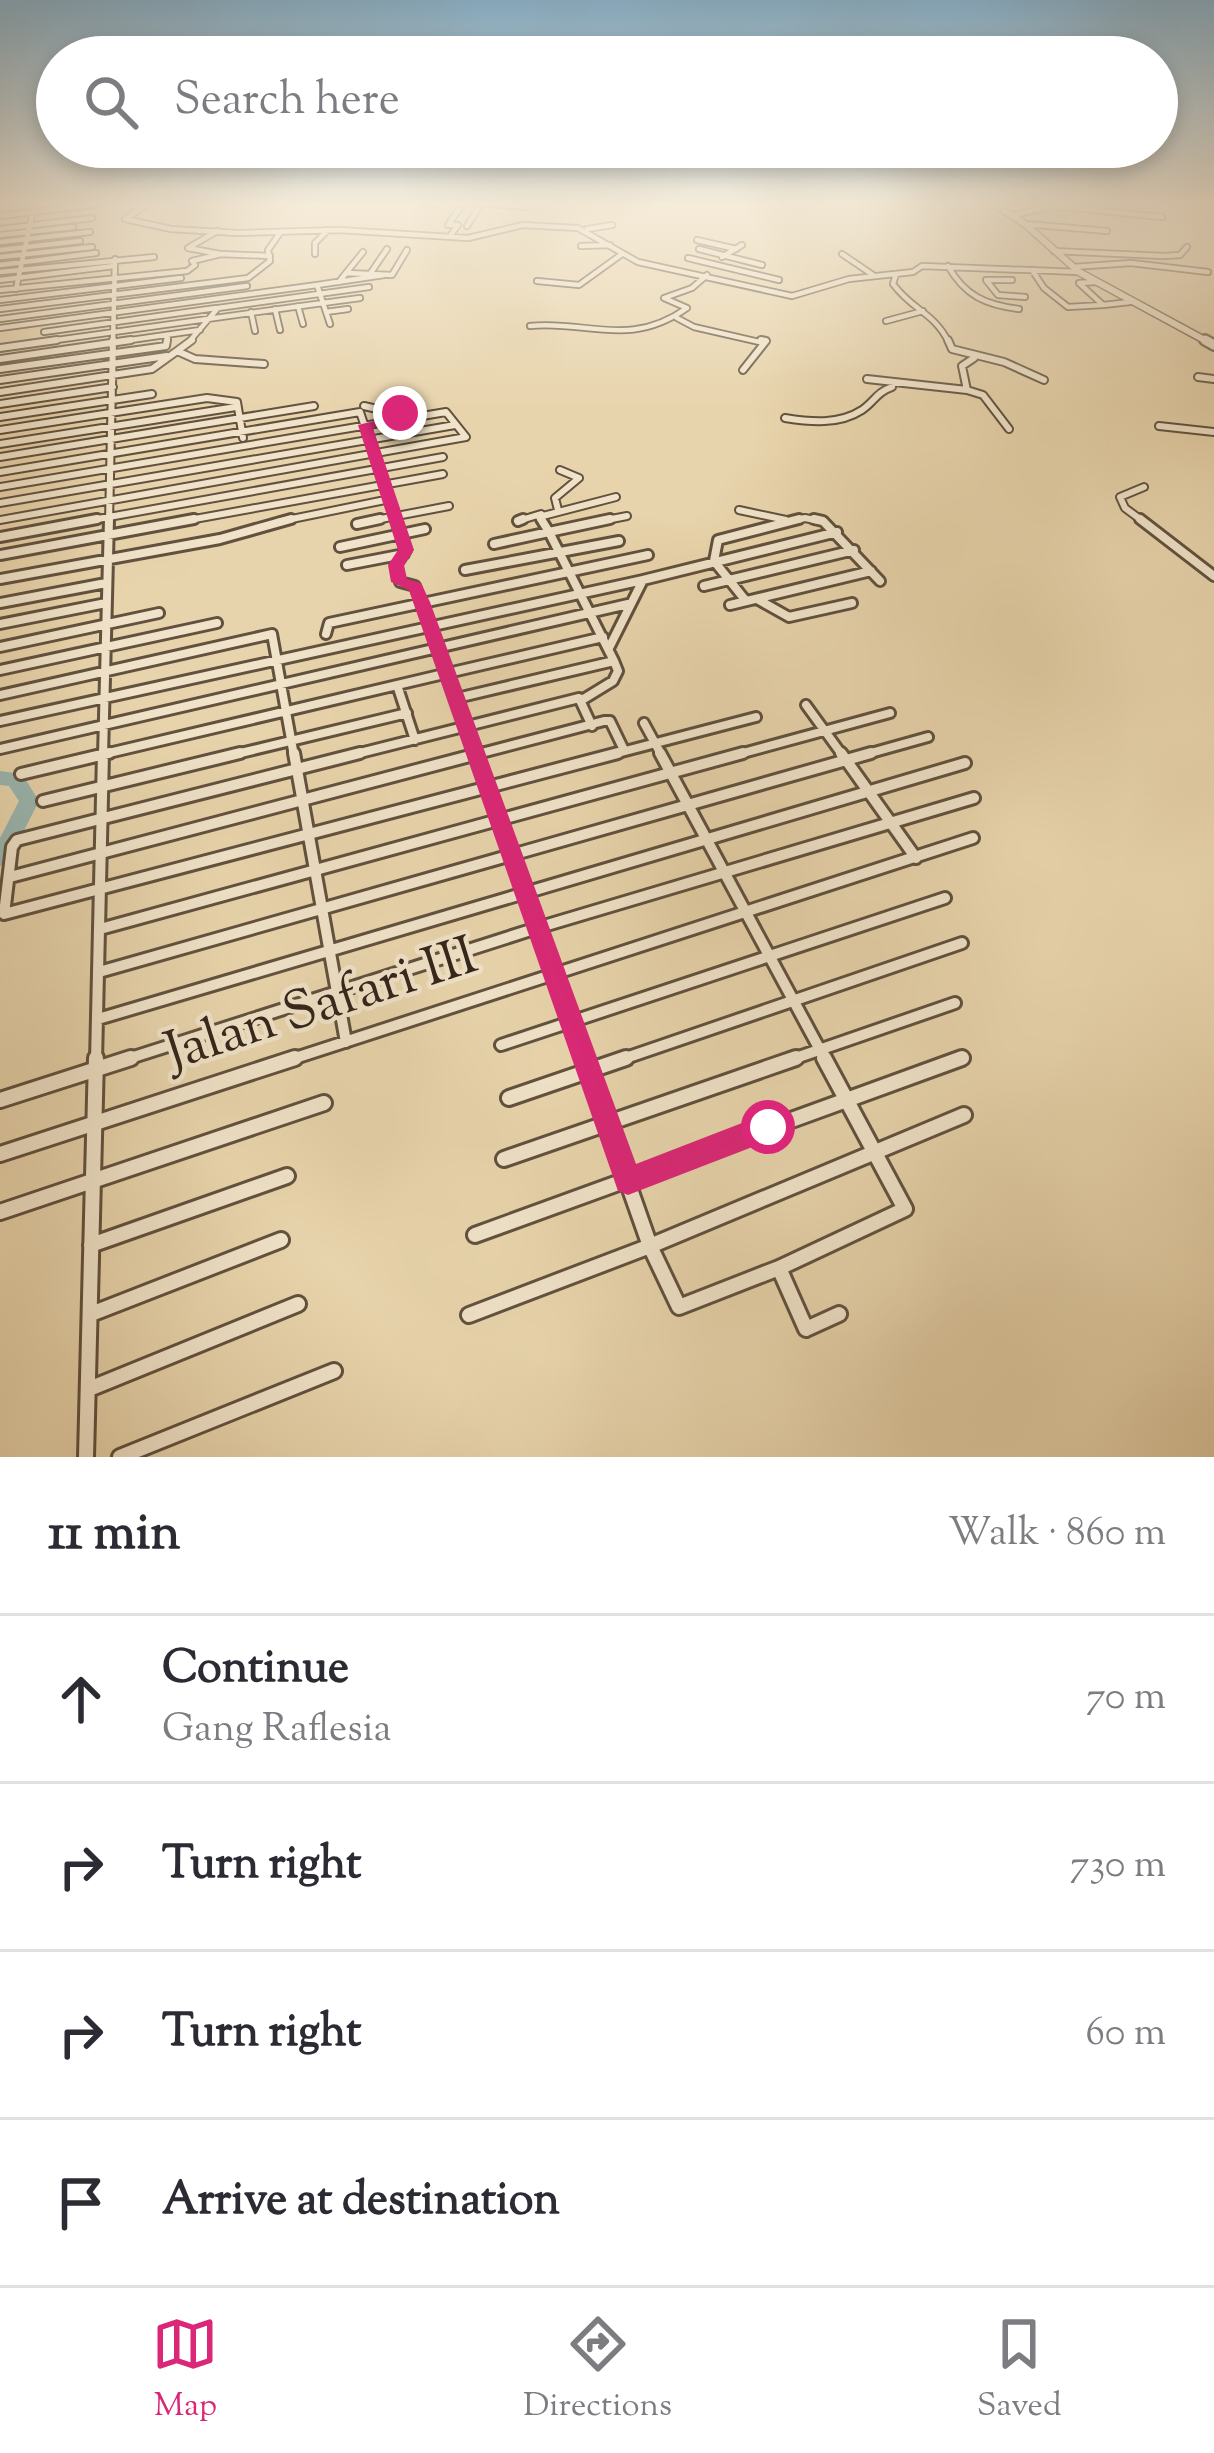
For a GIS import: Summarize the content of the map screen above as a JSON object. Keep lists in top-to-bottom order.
{
  "streets": {
    "street": ["Jalan Safari III"]
  },
  "page": {
    "search": "Search here",
    "heading": ["11 min", "Walk · 860 m"],
    "list": [
      ["Continue", "Gang Raflesia", "70 m"],
      ["Turn right", "730 m"],
      ["Turn right", "60 m"],
      "Arrive at destination"
    ],
    "nav": ["Map", "Directions", "Saved"]
  }
}
